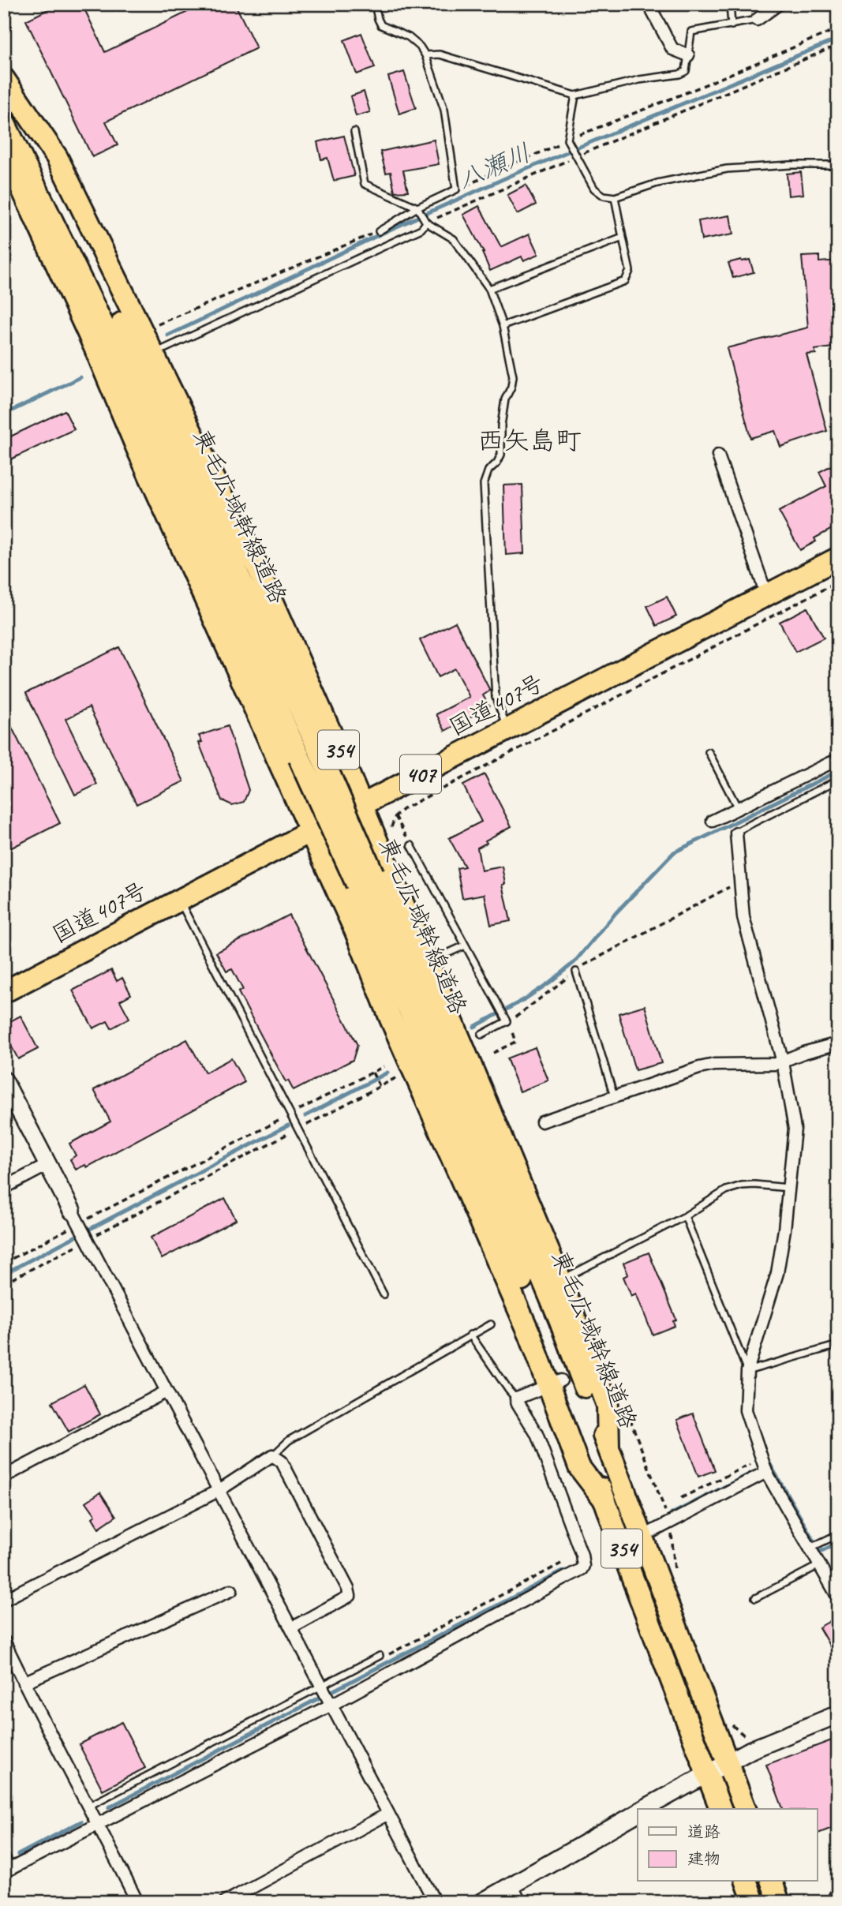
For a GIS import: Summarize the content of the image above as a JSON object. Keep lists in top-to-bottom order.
{
  "streets": {
    "highway": [
      "東毛広域幹線道路",
      "国道407号",
      "354",
      "407"
    ]
  },
  "crossings": [
    ["東毛広域幹線道路", "354"],
    ["国道407号", "354"]
  ],
  "districts": ["西矢島町"],
  "water": ["八瀬川"],
  "legend": ["道路", "建物"]
}
